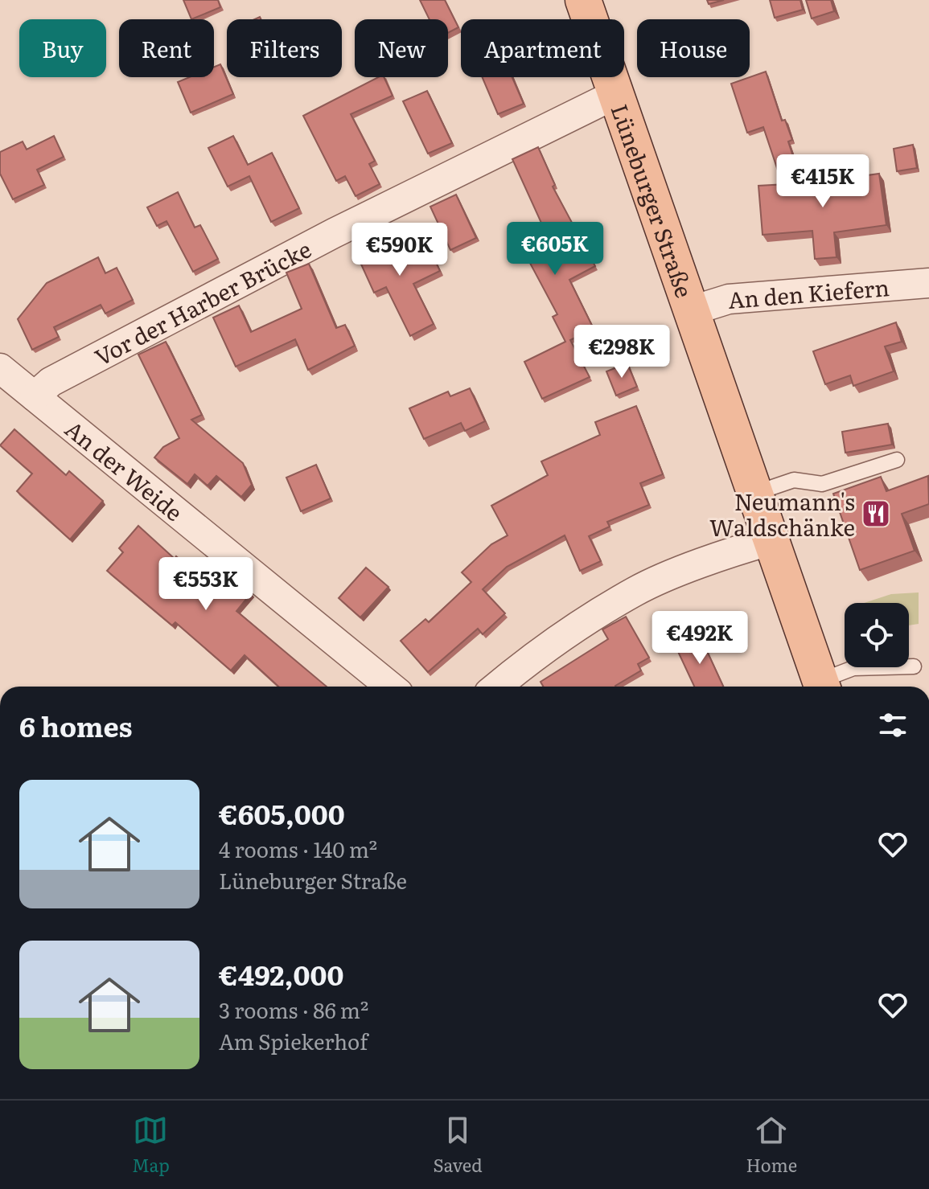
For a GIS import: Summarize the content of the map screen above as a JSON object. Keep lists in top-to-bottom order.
{
  "streets": {
    "main road": ["Lüneburger Straße"],
    "street": ["An den Kiefern", "Vor der Harber Brücke", "An der Weide"]
  },
  "crossings": [
    ["Lüneburger Straße", "An den Kiefern"],
    ["Lüneburger Straße", "Vor der Harber Brücke"],
    ["Vor der Harber Brücke", "An der Weide"]
  ],
  "places": {
    "restaurant": ["Neumann's Waldschänke"]
  },
  "page": {
    "chip": [
      "Buy",
      "Rent",
      "Filters",
      "New",
      "Apartment",
      "House"
    ],
    "price": [
      "€415K",
      "€605K",
      "€590K",
      "€298K",
      "€553K",
      "€492K"
    ],
    "heading": "6 homes",
    "list": [
      {
        "name": "€605,000",
        "note": "4 rooms · 140 m² · Lüneburger Straße"
      },
      {
        "name": "€492,000",
        "note": "3 rooms · 86 m² · Am Spiekerhof"
      }
    ],
    "tabs": ["Map", "Saved", "Home"]
  }
}
